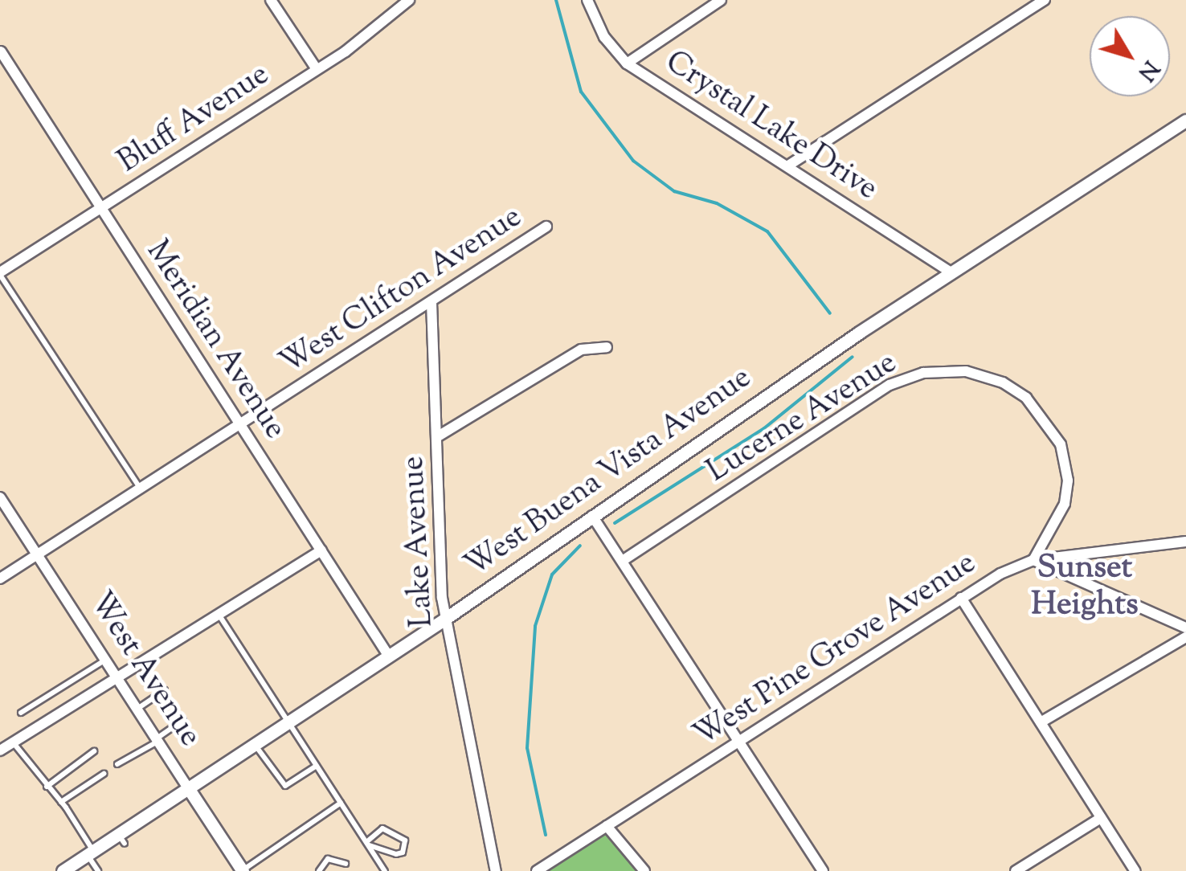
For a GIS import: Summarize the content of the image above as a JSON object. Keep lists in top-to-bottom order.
{
  "streets": {
    "street": [
      "Bluff Avenue",
      "Crystal Lake Drive",
      "West Clifton Avenue",
      "Meridian Avenue",
      "Lucerne Avenue",
      "West Buena Vista Avenue",
      "Lake Avenue",
      "West Pine Grove Avenue",
      "West Avenue"
    ]
  },
  "crossings": [
    ["Bluff Avenue", "Meridian Avenue"],
    ["Crystal Lake Drive", "West Buena Vista Avenue"],
    ["West Clifton Avenue", "Meridian Avenue"],
    ["West Clifton Avenue", "Lake Avenue"],
    ["West Clifton Avenue", "West Avenue"],
    ["Meridian Avenue", "West Buena Vista Avenue"],
    ["Lucerne Avenue", "West Pine Grove Avenue"],
    ["West Buena Vista Avenue", "Lake Avenue"],
    ["West Buena Vista Avenue", "West Avenue"]
  ],
  "districts": ["Sunset Heights"],
  "north": "bottom right"
}
